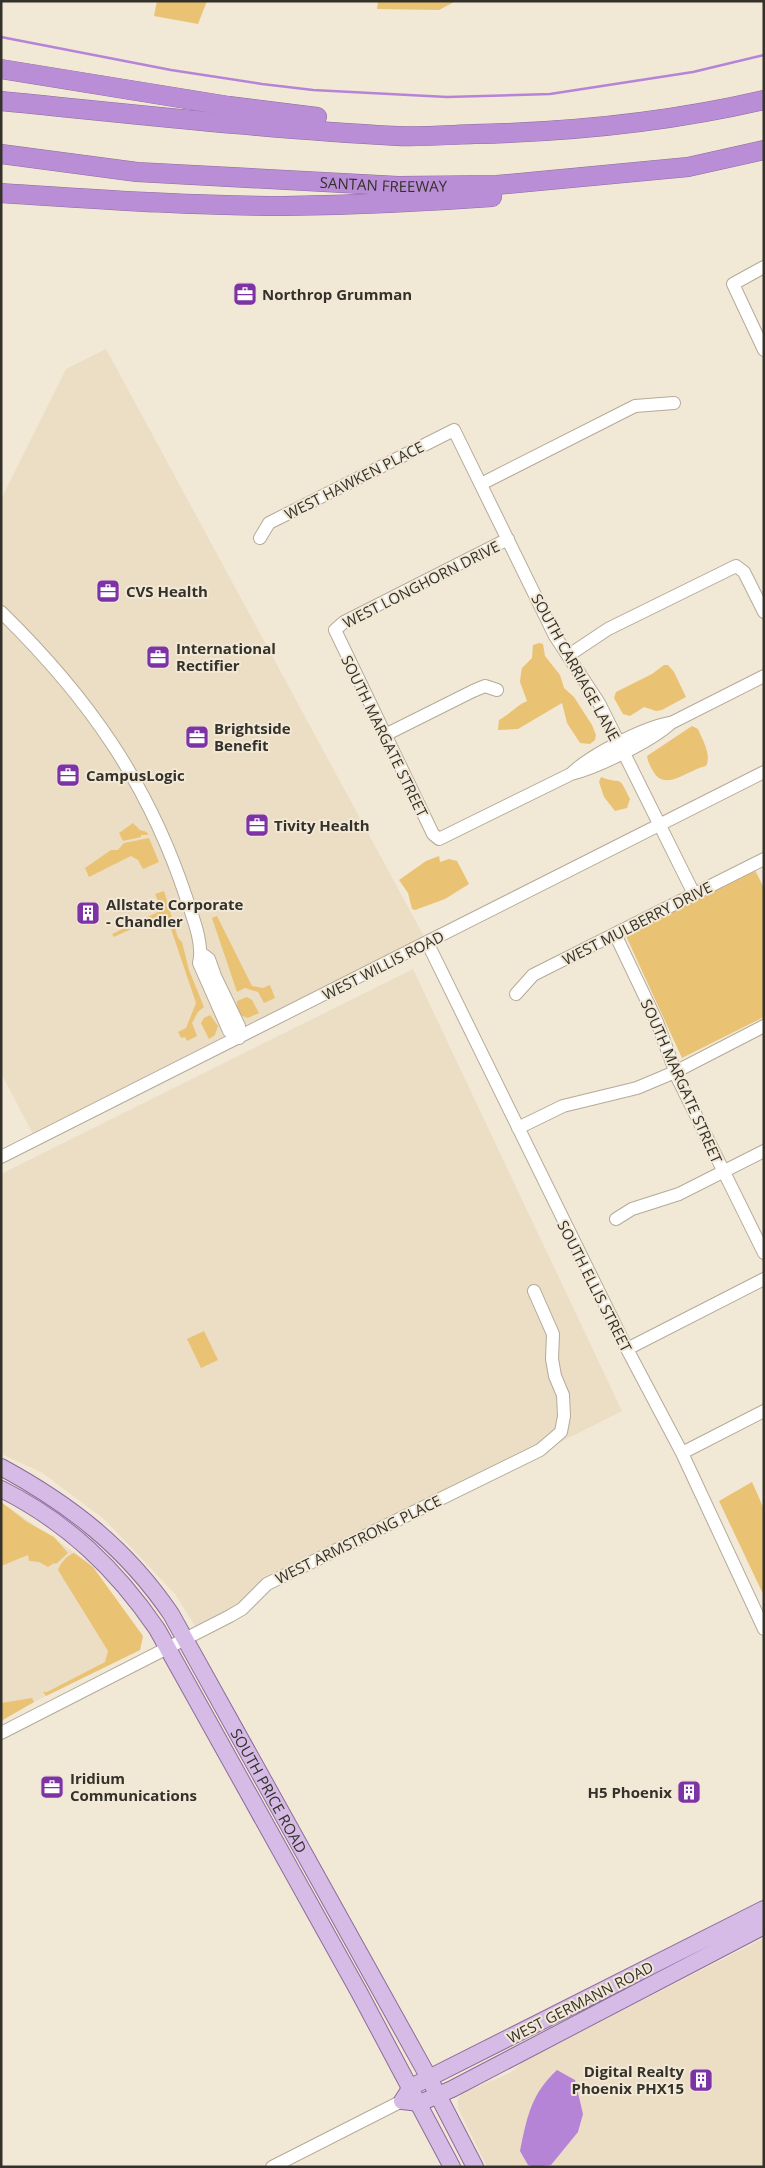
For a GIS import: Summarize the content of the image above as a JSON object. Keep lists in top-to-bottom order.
{
  "streets": {
    "highway": ["SANTAN FREEWAY"],
    "main road": ["SOUTH PRICE ROAD", "WEST GERMANN ROAD"],
    "street": [
      "WEST HAWKEN PLACE",
      "WEST LONGHORN DRIVE",
      "SOUTH CARRIAGE LANE",
      "SOUTH MARGATE STREET",
      "WEST MULBERRY DRIVE",
      "WEST WILLIS ROAD",
      "SOUTH ELLIS STREET",
      "WEST ARMSTRONG PLACE"
    ]
  },
  "crossings": [
    ["WEST HAWKEN PLACE", "SOUTH CARRIAGE LANE"],
    ["WEST LONGHORN DRIVE", "SOUTH CARRIAGE LANE"],
    ["WEST LONGHORN DRIVE", "SOUTH MARGATE STREET"],
    ["SOUTH CARRIAGE LANE", "SOUTH MARGATE STREET"],
    ["SOUTH CARRIAGE LANE", "WEST MULBERRY DRIVE"],
    ["SOUTH CARRIAGE LANE", "WEST WILLIS ROAD"],
    ["SOUTH MARGATE STREET", "WEST MULBERRY DRIVE"],
    ["WEST WILLIS ROAD", "SOUTH ELLIS STREET"],
    ["WEST ARMSTRONG PLACE", "SOUTH PRICE ROAD"],
    ["SOUTH PRICE ROAD", "WEST GERMANN ROAD"]
  ],
  "places": {
    "office": [
      "Northrop Grumman",
      "CVS Health",
      "International Rectifier",
      "Brightside Benefit",
      "CampusLogic",
      "Tivity Health",
      "Iridium Communications"
    ],
    "building": ["Allstate Corporate - Chandler", "H5 Phoenix", "Digital Realty Phoenix PHX15"]
  }
}
